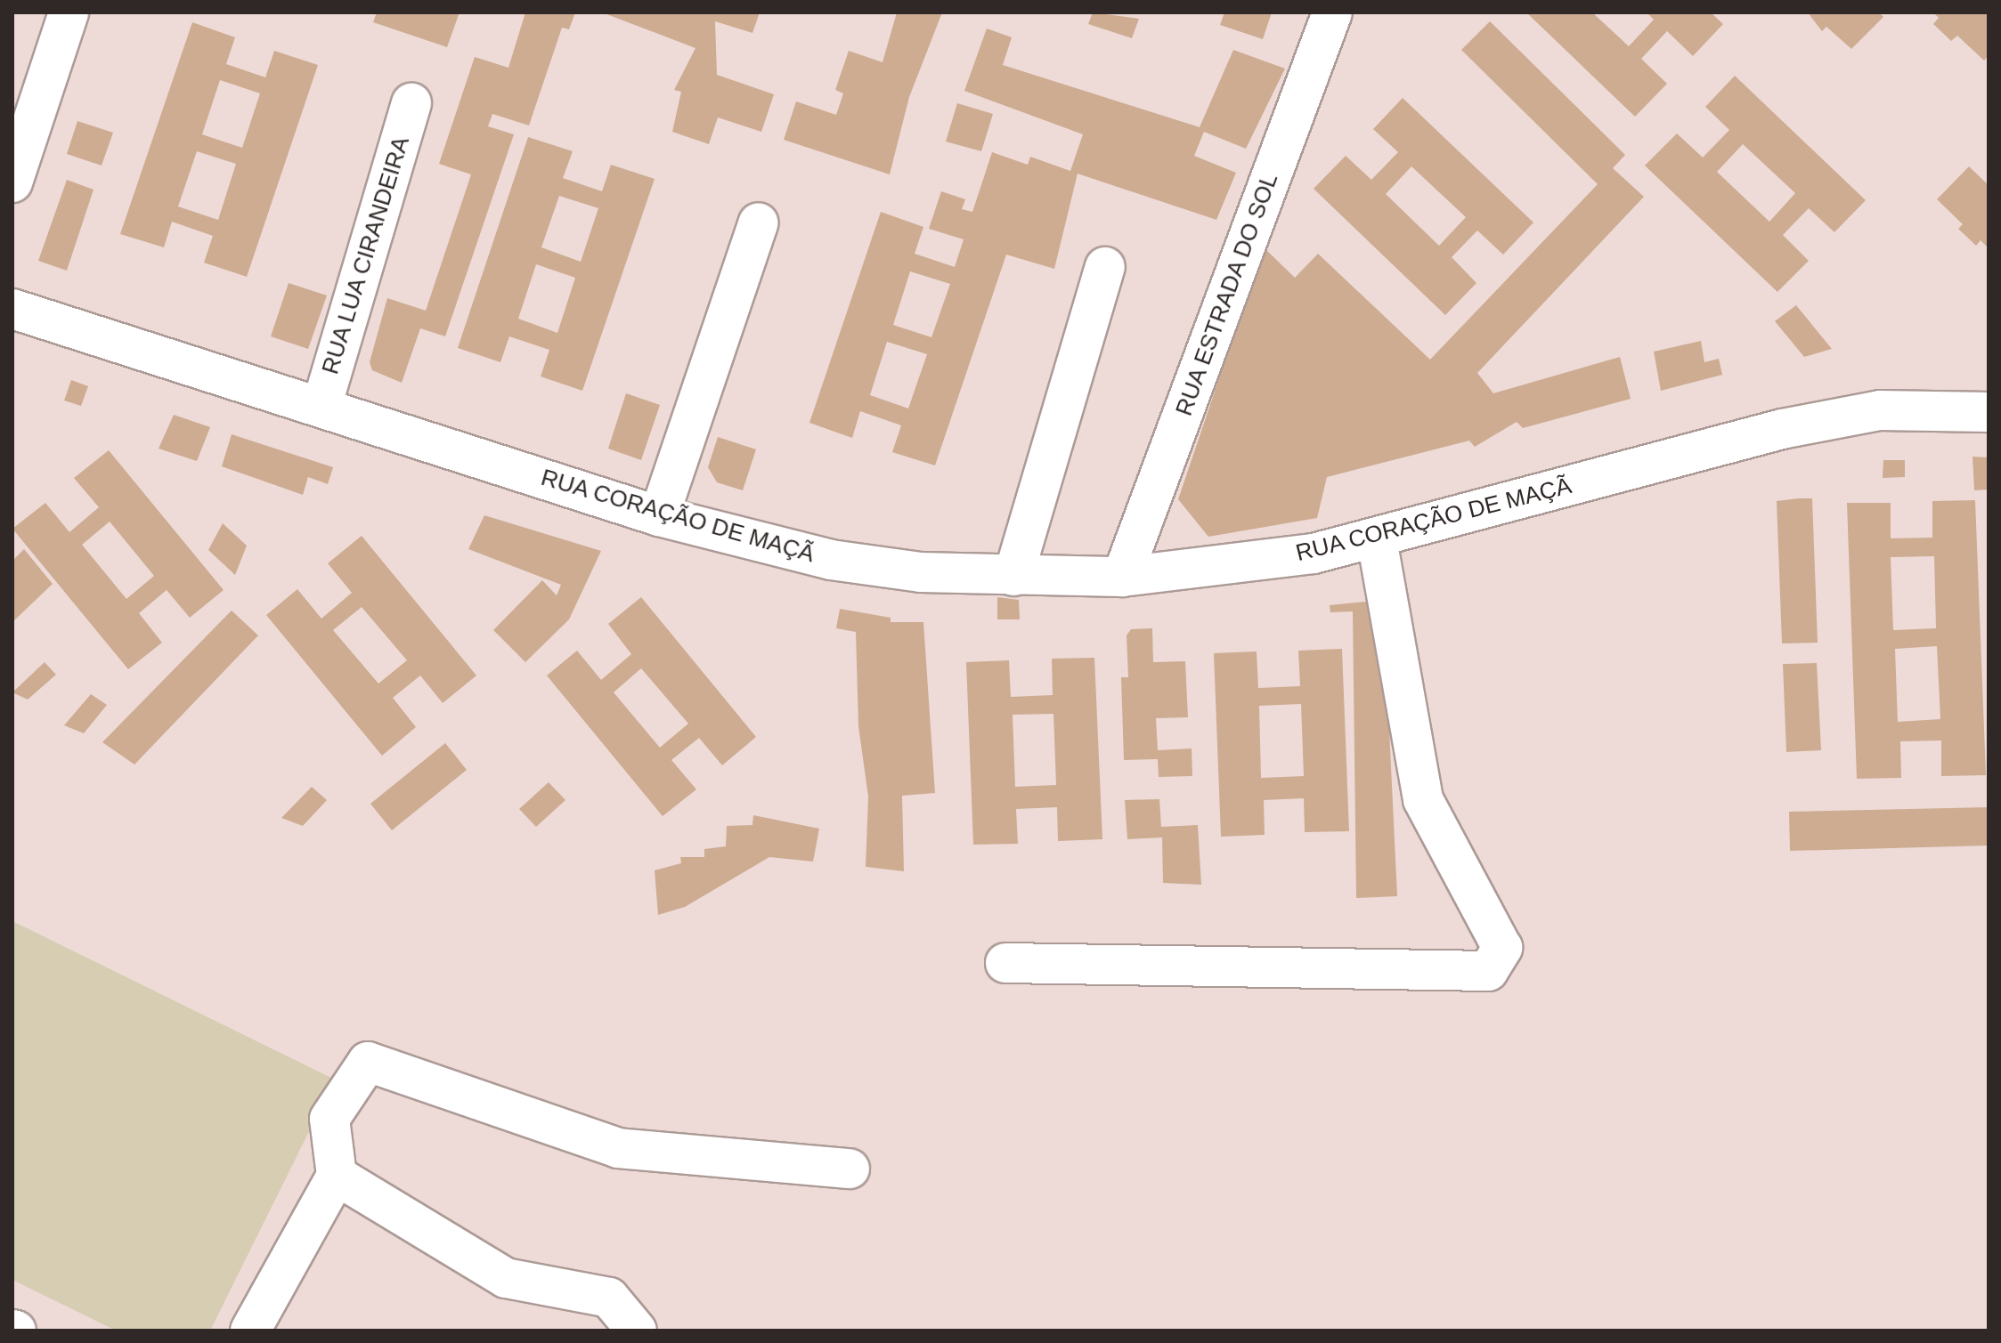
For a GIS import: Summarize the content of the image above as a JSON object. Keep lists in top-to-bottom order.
{
  "streets": {
    "street": ["RUA LUA CIRANDEIRA", "RUA ESTRADA DO SOL", "RUA CORAÇÃO DE MAÇÃ"]
  },
  "crossings": [
    ["RUA LUA CIRANDEIRA", "RUA CORAÇÃO DE MAÇÃ"],
    ["RUA ESTRADA DO SOL", "RUA CORAÇÃO DE MAÇÃ"]
  ]
}
